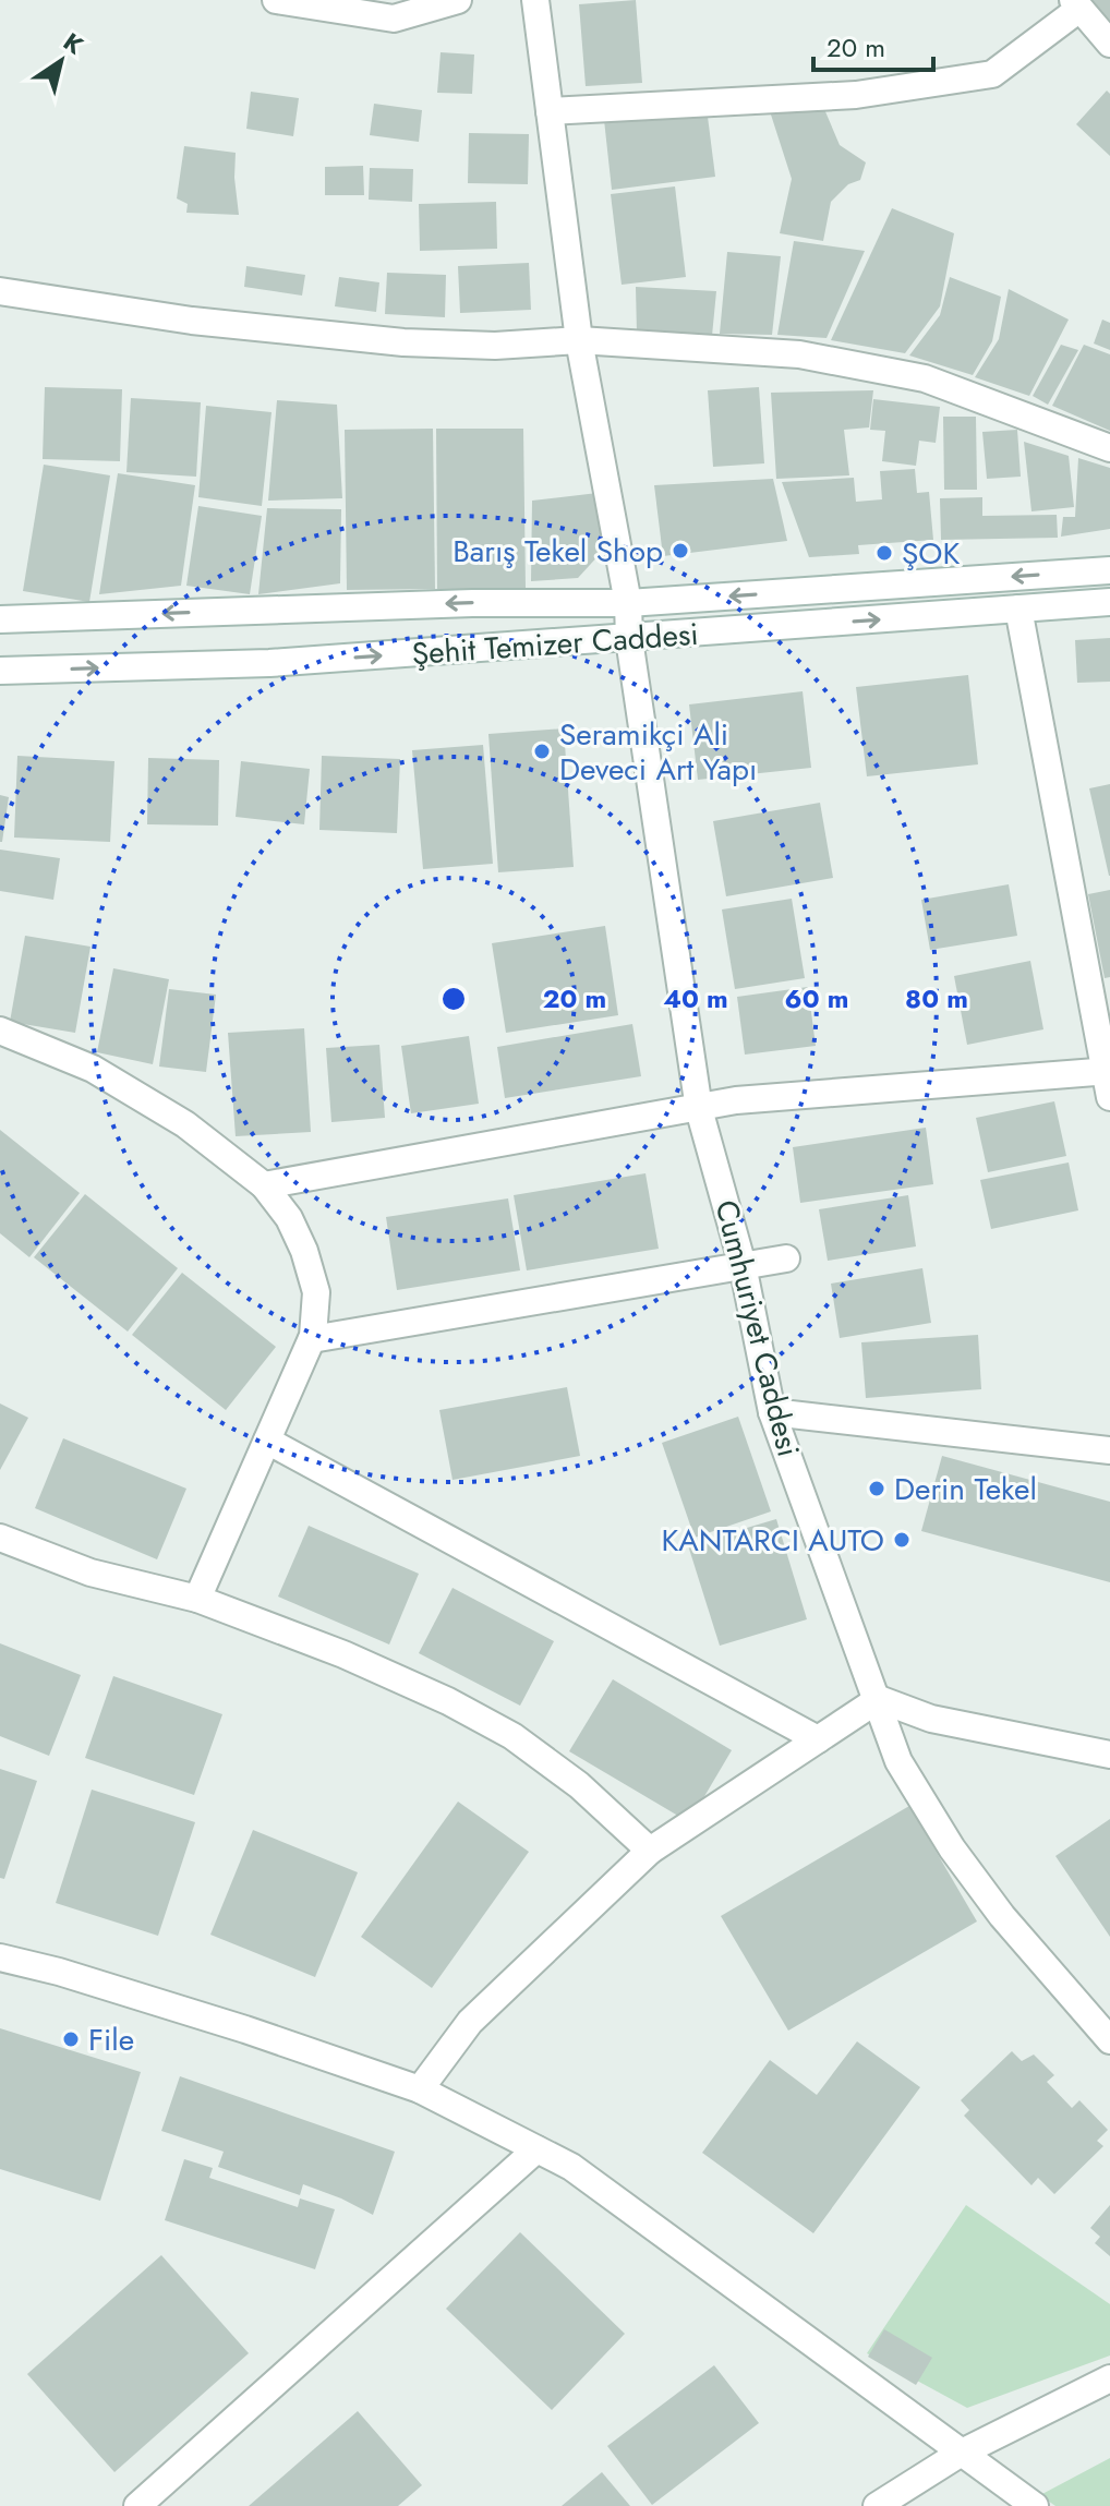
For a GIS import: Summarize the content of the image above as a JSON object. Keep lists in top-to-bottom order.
{
  "streets": {
    "street": ["Şehit Temizer Caddesi", "Cumhuriyet Caddesi"]
  },
  "crossings": [
    ["Şehit Temizer Caddesi", "Cumhuriyet Caddesi"]
  ],
  "places": [
    "Barış Tekel Shop",
    "ŞOK",
    "Seramikçi Ali Deveci Art Yapı",
    "Derin Tekel",
    "KANTARCI AUTO",
    "File"
  ],
  "scale_bar": "20 m",
  "north": "top right",
  "rings": [
    "20 m",
    "40 m",
    "60 m",
    "80 m"
  ]
}
